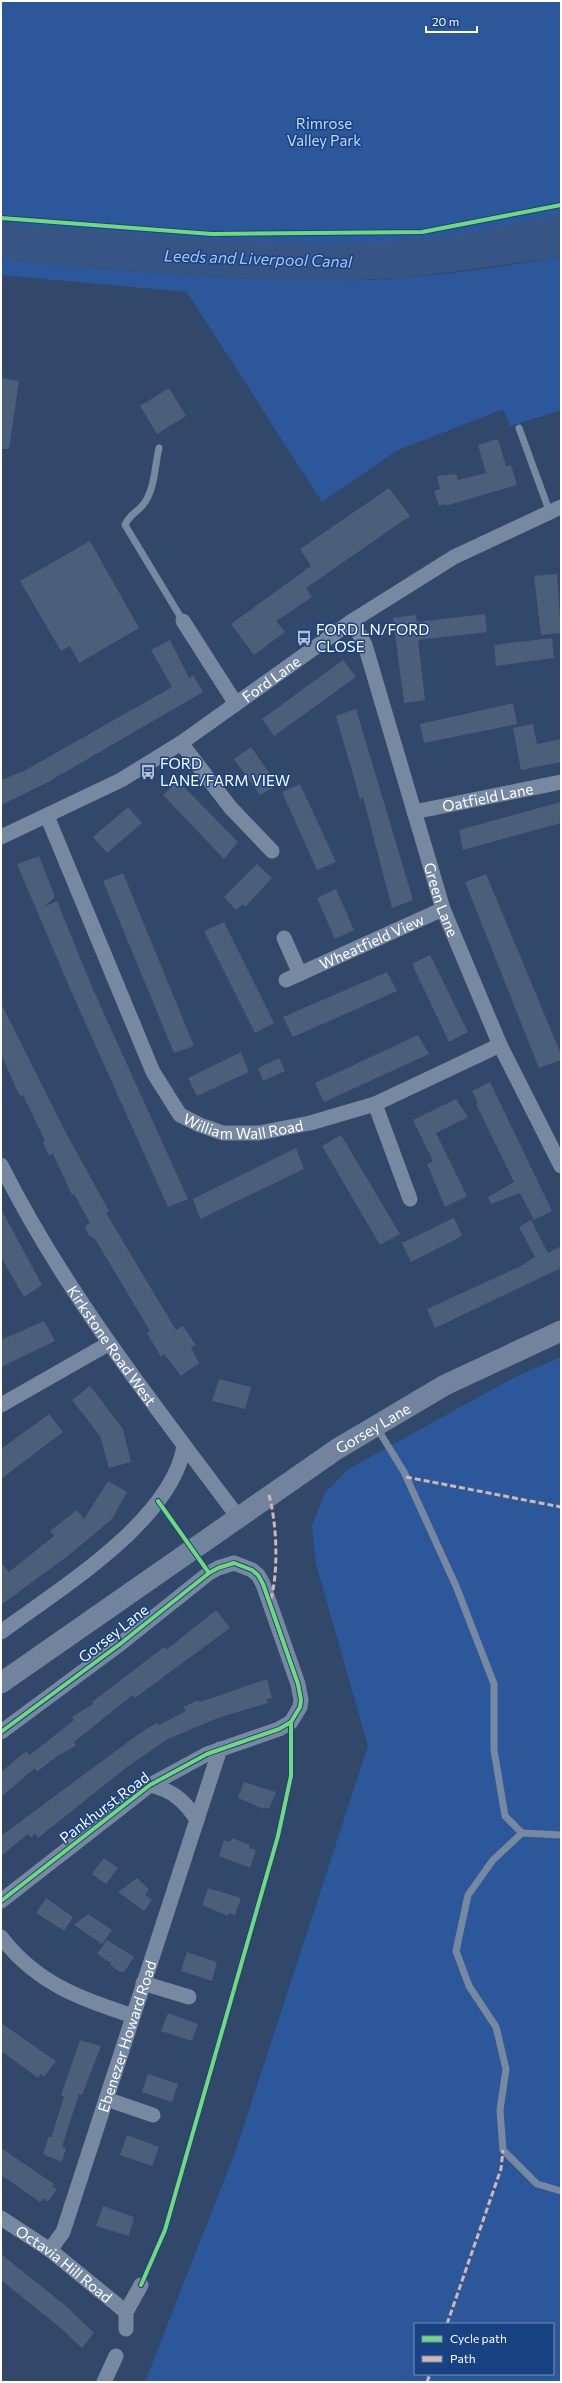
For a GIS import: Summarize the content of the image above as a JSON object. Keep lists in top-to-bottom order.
{
  "streets": {
    "main road": ["Gorsey Lane"],
    "street": [
      "Ford Lane",
      "Oatfield Lane",
      "Green Lane",
      "Wheatfield View",
      "William Wall Road",
      "Kirkstone Road West",
      "Pankhurst Road",
      "Ebenezer Howard Road",
      "Octavia Hill Road"
    ]
  },
  "crossings": [
    ["Ford Lane", "Green Lane"],
    ["Ford Lane", "William Wall Road"],
    ["Oatfield Lane", "Green Lane"],
    ["Green Lane", "Wheatfield View"],
    ["Green Lane", "William Wall Road"],
    ["Kirkstone Road West", "Gorsey Lane"],
    ["Gorsey Lane", "Pankhurst Road"],
    ["Pankhurst Road", "Ebenezer Howard Road"],
    ["Ebenezer Howard Road", "Octavia Hill Road"]
  ],
  "water": ["Leeds and Liverpool Canal"],
  "parks": ["Rimrose Valley Park"],
  "places": {
    "bus stop": ["FORD LN/FORD CLOSE", "FORD LANE/FARM VIEW"]
  },
  "legend": ["Cycle path", "Path"],
  "scale_bar": "20 m"
}
